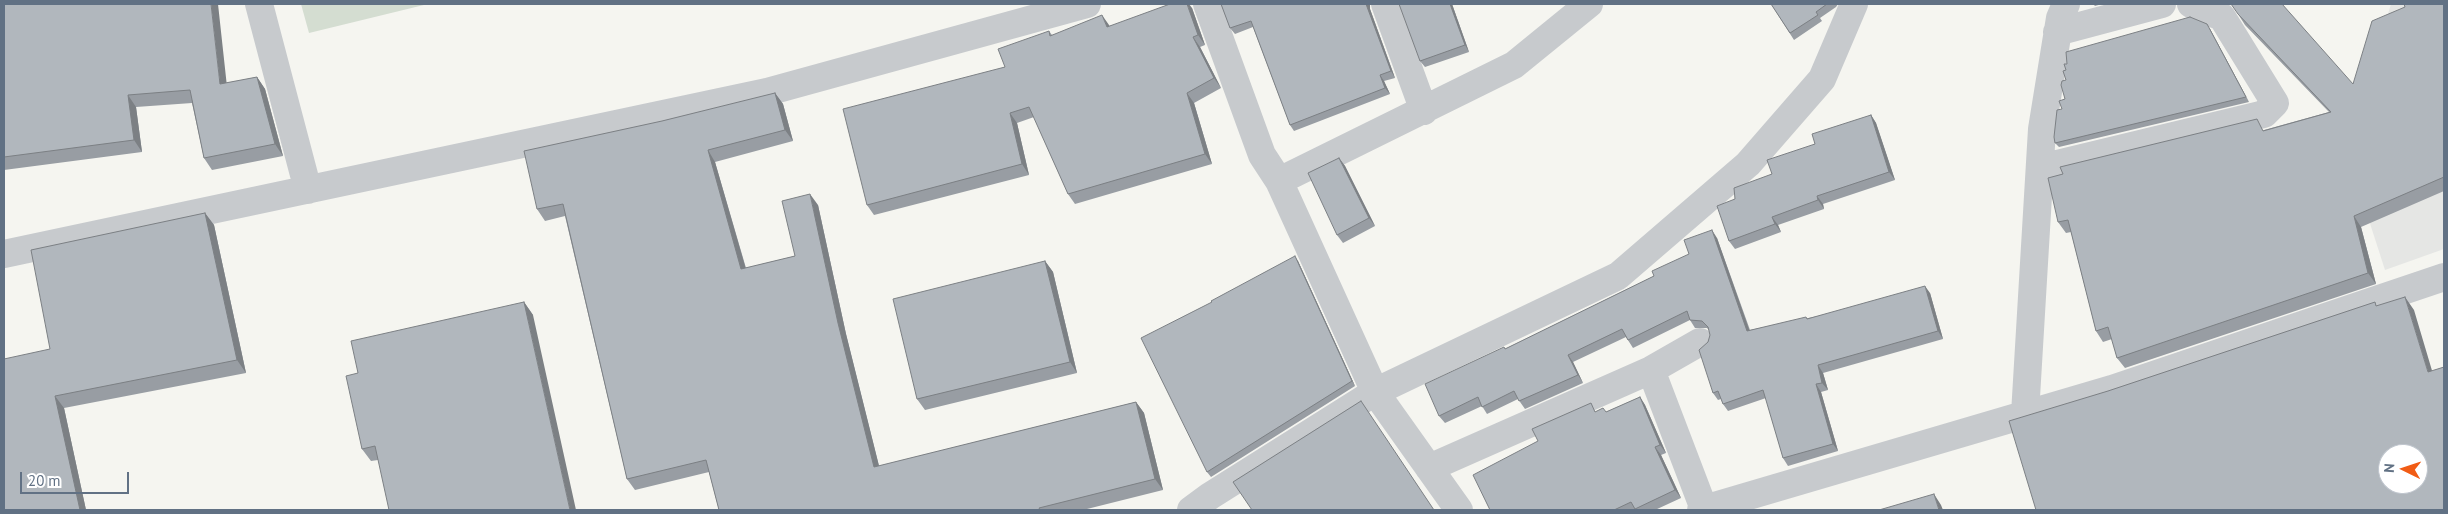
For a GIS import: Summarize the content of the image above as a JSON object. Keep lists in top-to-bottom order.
{
  "scale_bar": "20 m",
  "north": "left"
}
